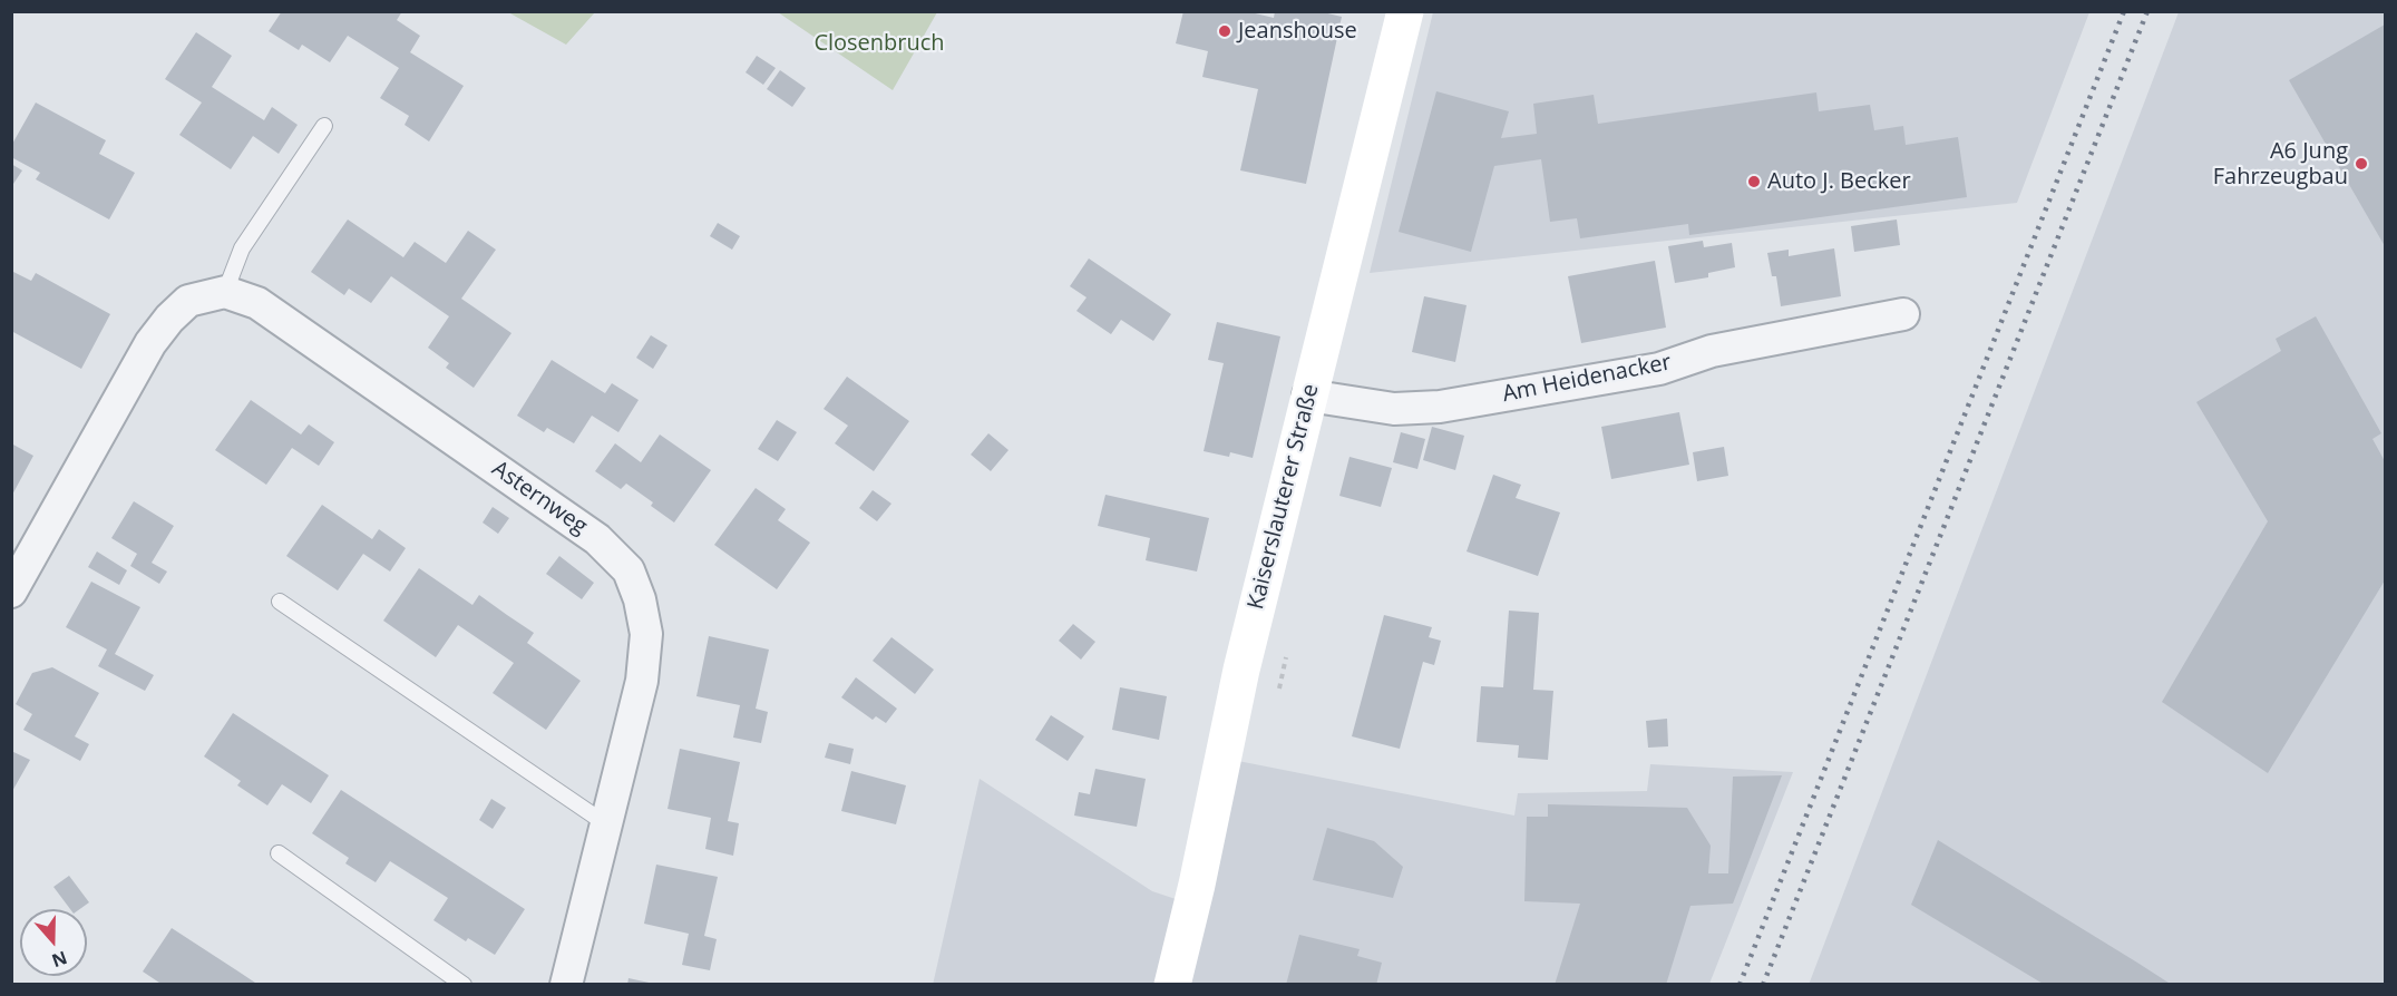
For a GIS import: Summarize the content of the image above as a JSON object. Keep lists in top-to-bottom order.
{
  "streets": {
    "main road": ["Kaiserslauterer Straße"],
    "street": ["Am Heidenacker", "Asternweg"]
  },
  "crossings": [
    ["Am Heidenacker", "Kaiserslauterer Straße"]
  ],
  "parks": ["Closenbruch"],
  "places": ["Jeanshouse", "A6 Jung Fahrzeugbau", "Auto J. Becker"],
  "north": "bottom"
}
